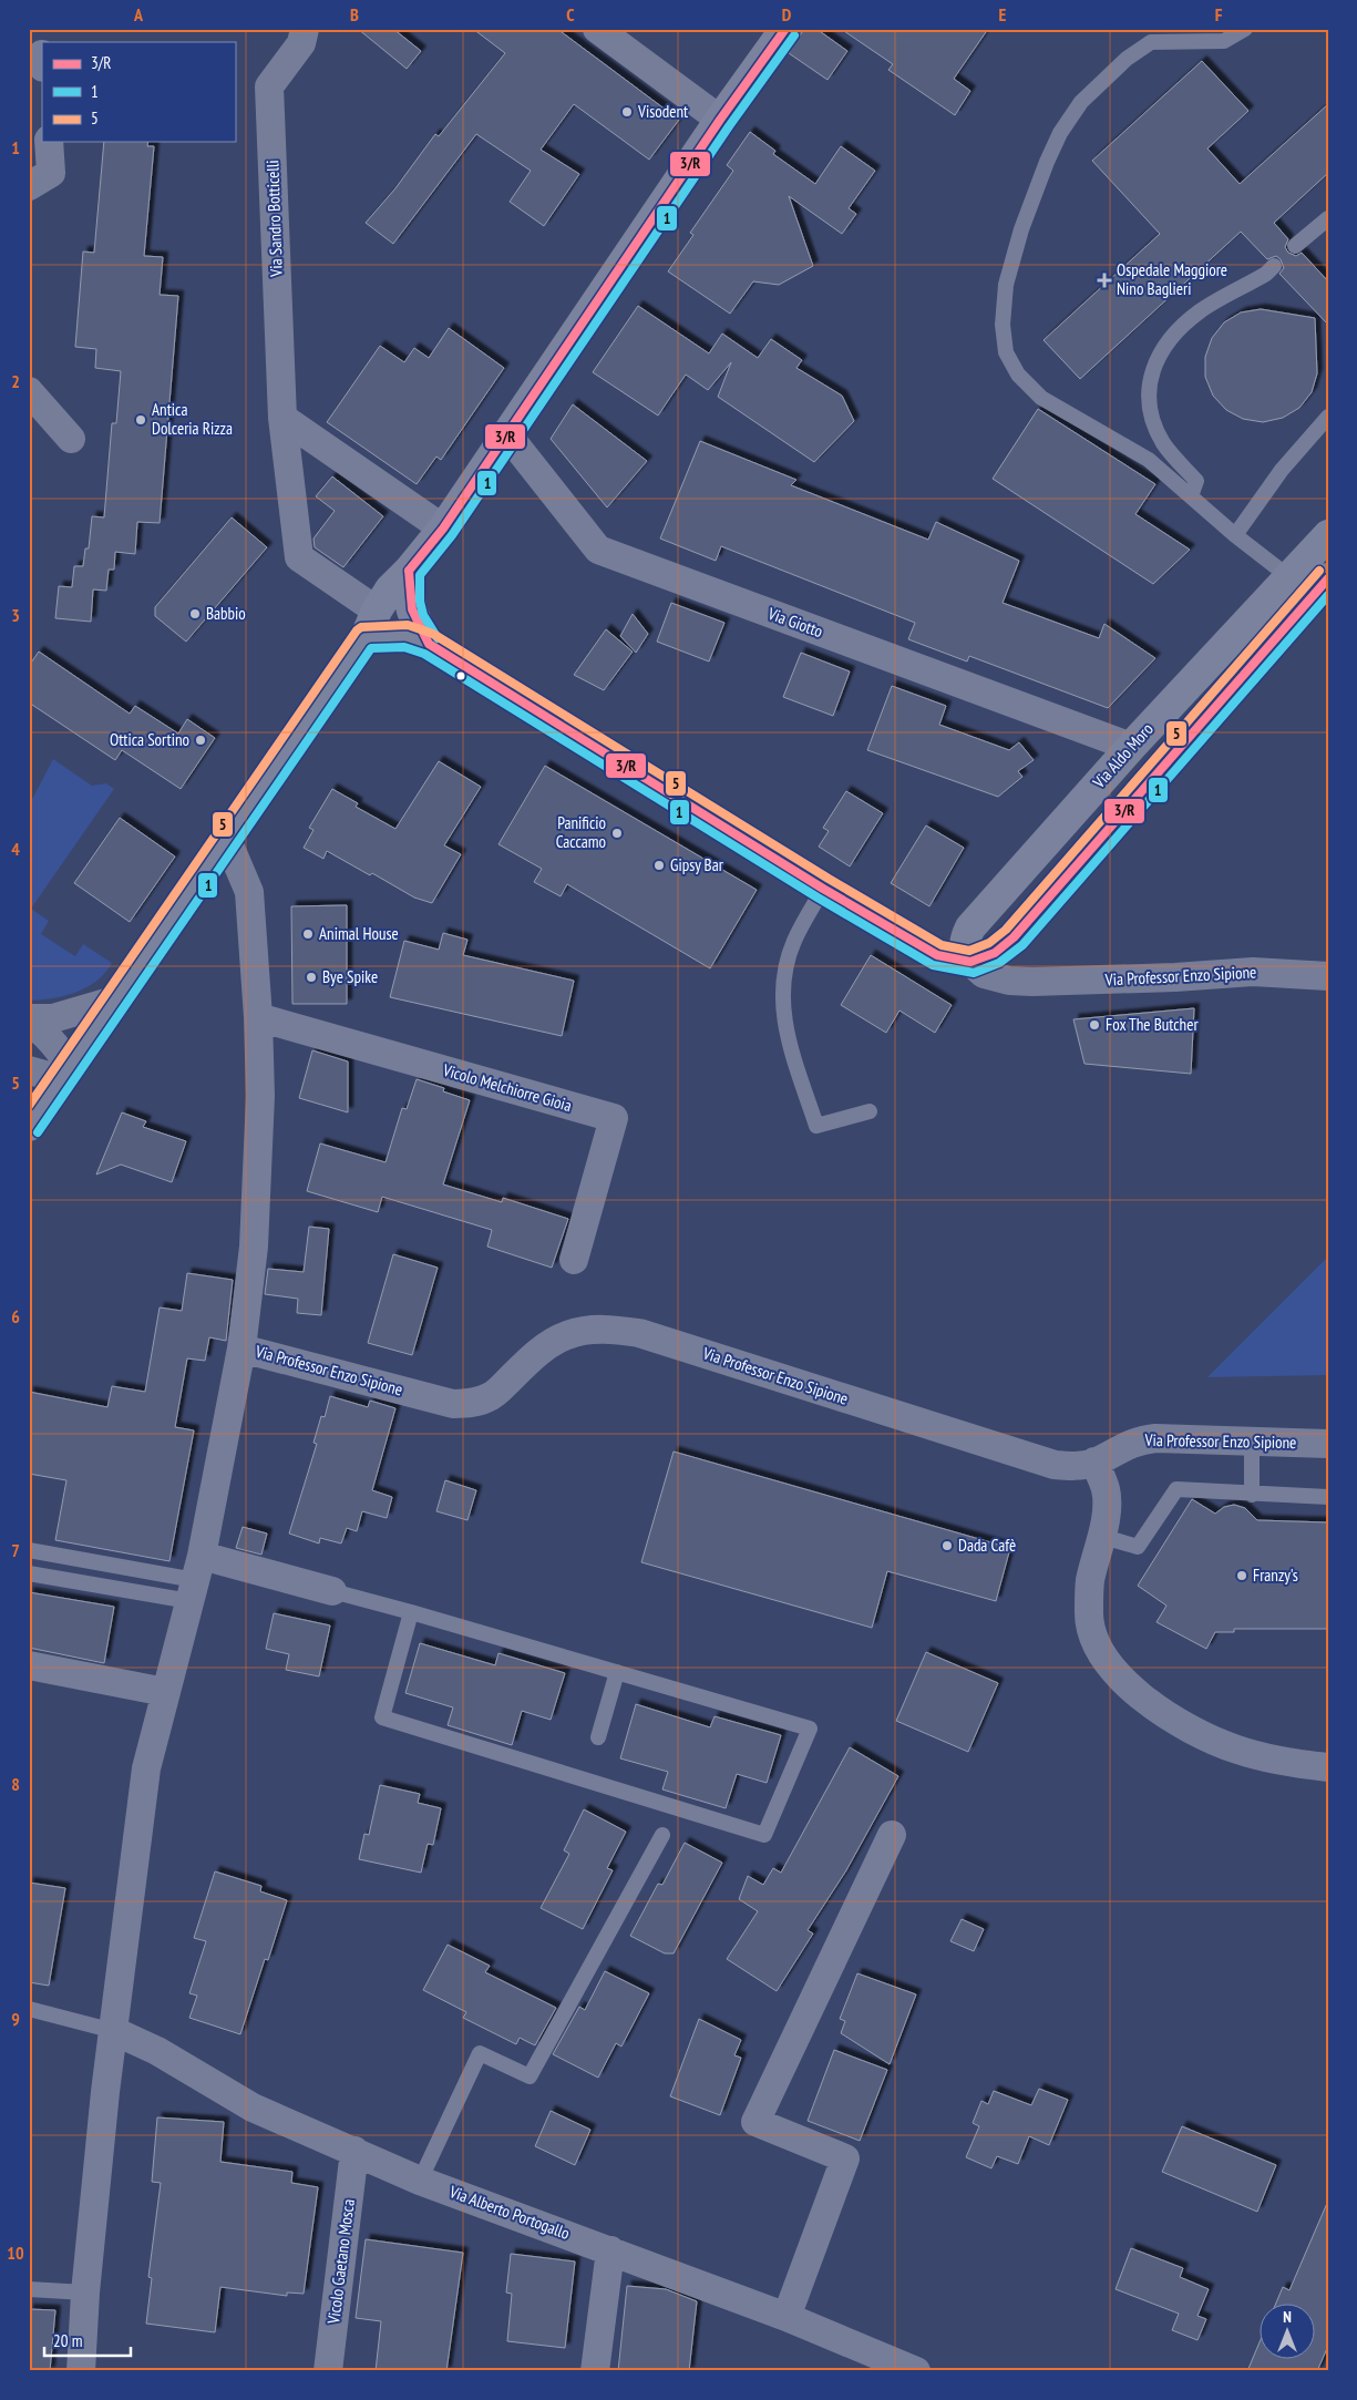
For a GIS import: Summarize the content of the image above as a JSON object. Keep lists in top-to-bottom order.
{
  "streets": {
    "street": [
      "Via Sandro Botticelli",
      "Via Giotto",
      "Via Aldo Moro",
      "Via Professor Enzo Sipione",
      "Vicolo Melchiorre Gioia",
      "Via Alberto Portogallo",
      "Vicolo Gaetano Mosca"
    ]
  },
  "crossings": [
    ["Via Giotto", "Via Aldo Moro"],
    ["Via Aldo Moro", "Via Professor Enzo Sipione"],
    ["Via Alberto Portogallo", "Vicolo Gaetano Mosca"]
  ],
  "places": {
    "other": [
      "Visodent",
      "Antica Dolceria Rizza",
      "Babbio",
      "Ottica Sortino",
      "Panificio Caccamo",
      "Gipsy Bar",
      "Animal House",
      "Bye Spike",
      "Fox The Butcher",
      "Dada Cafè",
      "Franzy's"
    ],
    "health": ["Ospedale Maggiore Nino Baglieri"]
  },
  "lines": ["transit line 3/R", "transit line 1", "transit line 5"],
  "legend": ["3/R", "1", "5"],
  "scale_bar": "20 m",
  "north": "top",
  "grid": {
    "columns": [
      "A",
      "B",
      "C",
      "D",
      "E",
      "F"
    ],
    "rows": [
      "1",
      "2",
      "3",
      "4",
      "5",
      "6",
      "7",
      "8",
      "9",
      "10"
    ]
  }
}
